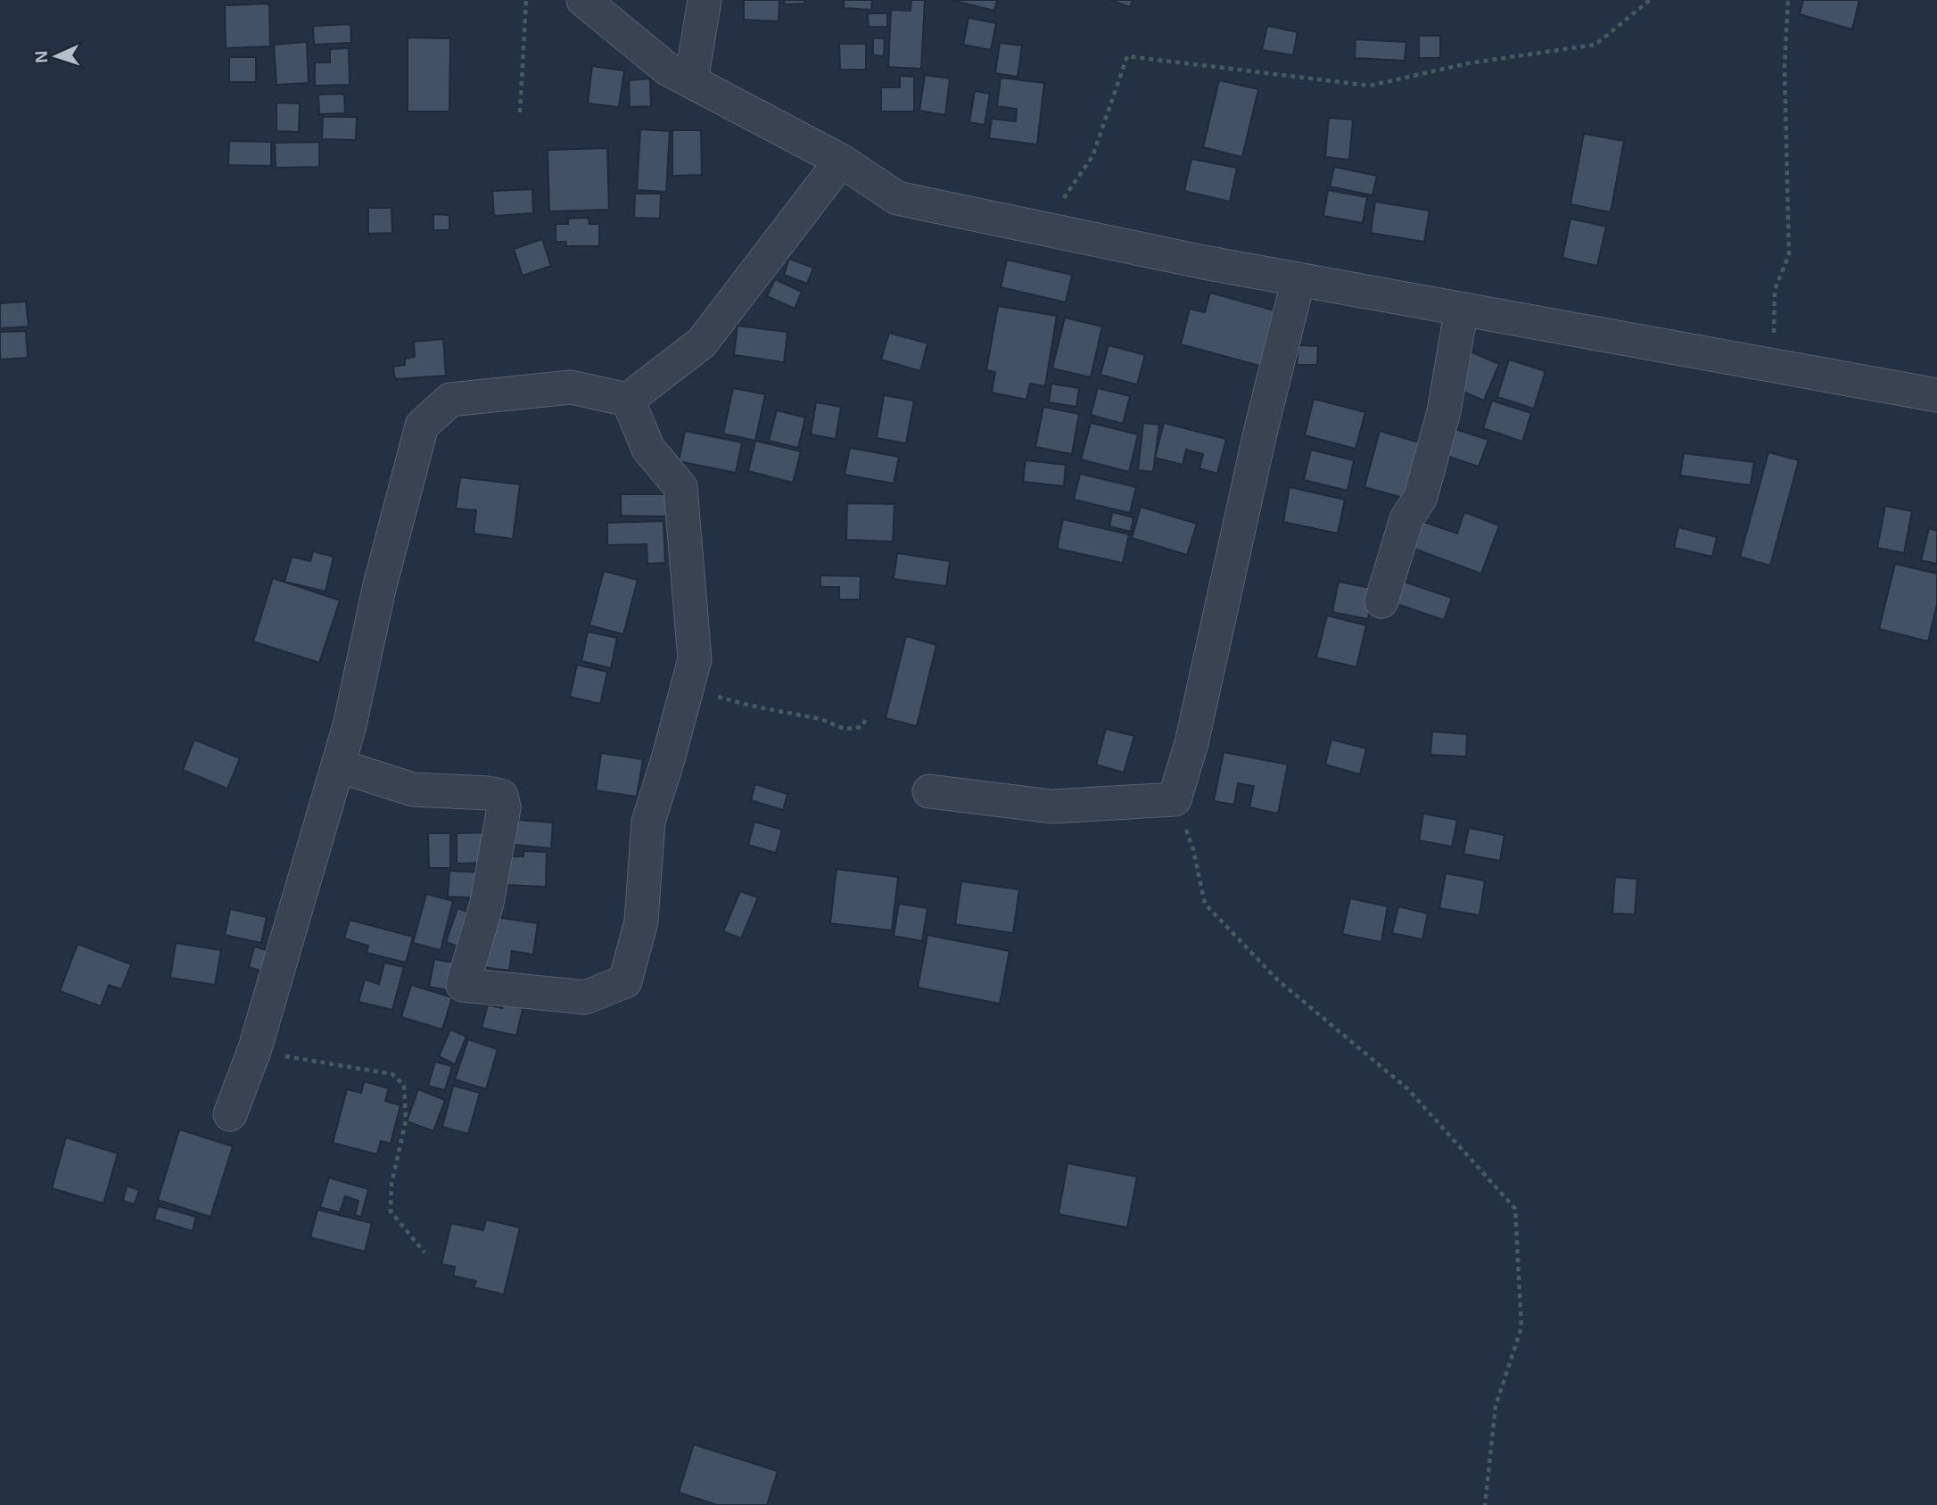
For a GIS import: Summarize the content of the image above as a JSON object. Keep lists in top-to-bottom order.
{
  "north": "left"
}
